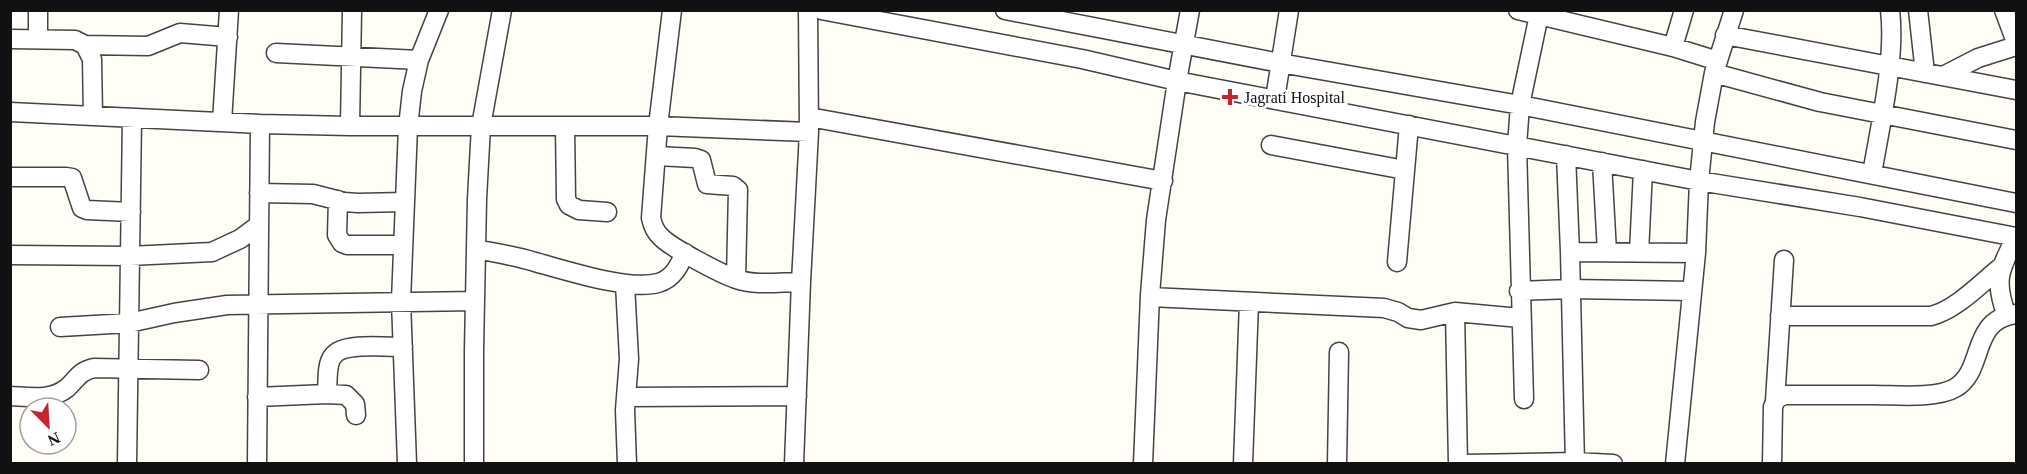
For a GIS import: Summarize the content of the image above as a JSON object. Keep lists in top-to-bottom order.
{
  "places": {
    "health": ["Jagrati Hospital"]
  },
  "north": "bottom right"
}
